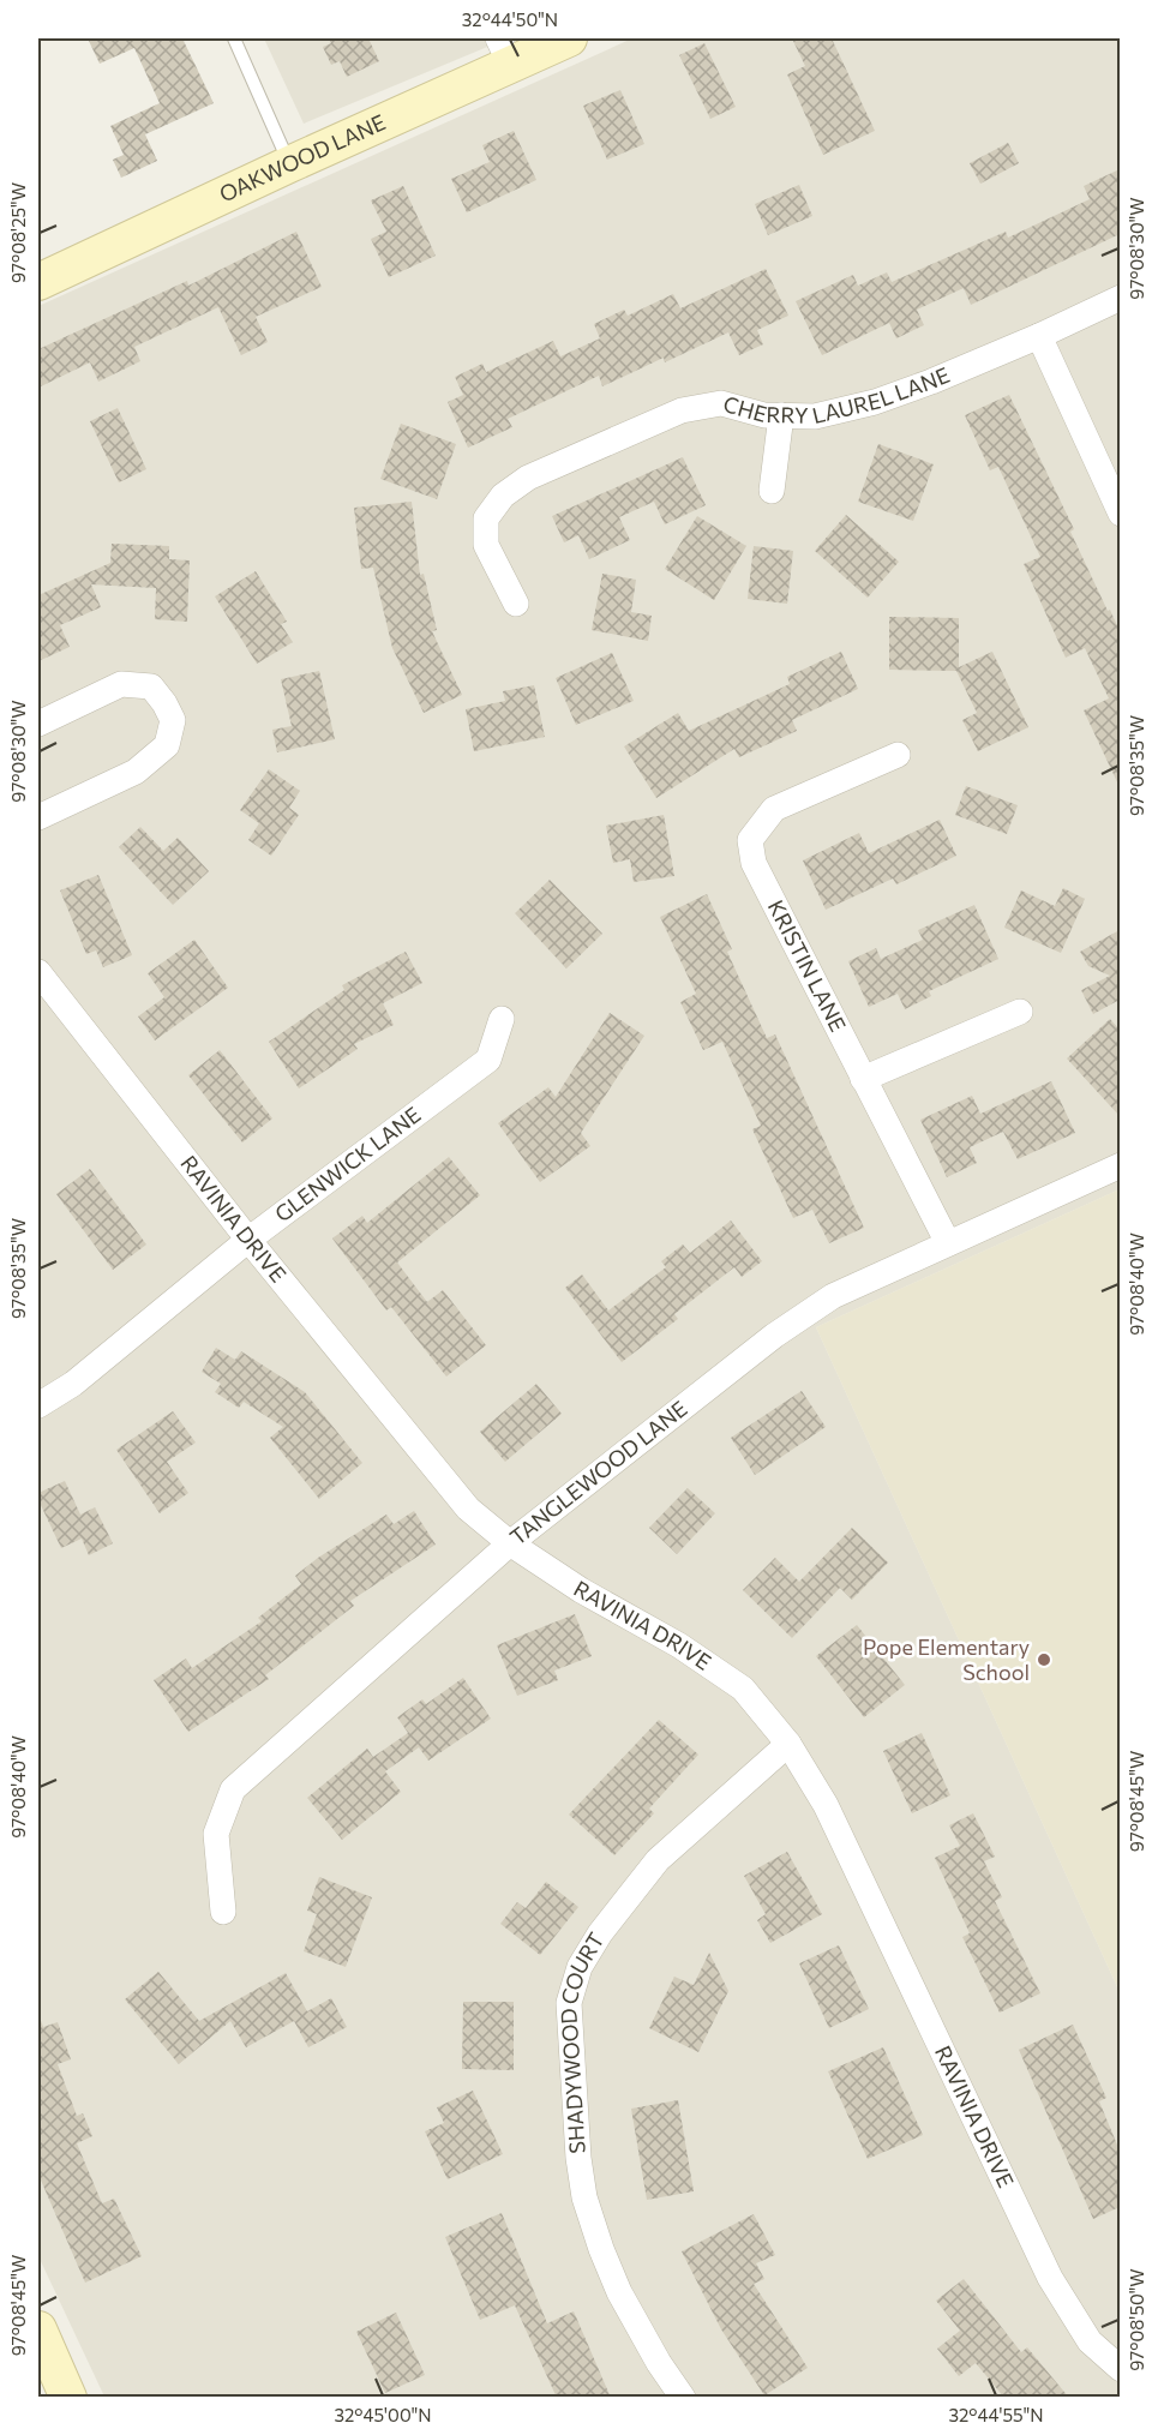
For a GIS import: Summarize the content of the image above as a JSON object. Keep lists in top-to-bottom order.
{
  "streets": {
    "street": [
      "OAKWOOD LANE",
      "CHERRY LAUREL LANE",
      "KRISTIN LANE",
      "GLENWICK LANE",
      "RAVINIA DRIVE",
      "TANGLEWOOD LANE",
      "SHADYWOOD COURT"
    ]
  },
  "crossings": [
    ["KRISTIN LANE", "TANGLEWOOD LANE"],
    ["GLENWICK LANE", "RAVINIA DRIVE"],
    ["RAVINIA DRIVE", "TANGLEWOOD LANE"],
    ["RAVINIA DRIVE", "SHADYWOOD COURT"]
  ],
  "places": ["Pope Elementary School"],
  "coordinates": [
    "32°44'50\"N",
    "97°08'25\"W",
    "97°08'30\"W",
    "97°08'35\"W",
    "97°08'40\"W",
    "97°08'45\"W",
    "97°08'50\"W",
    "32°45'00\"N",
    "32°44'55\"N"
  ]
}
